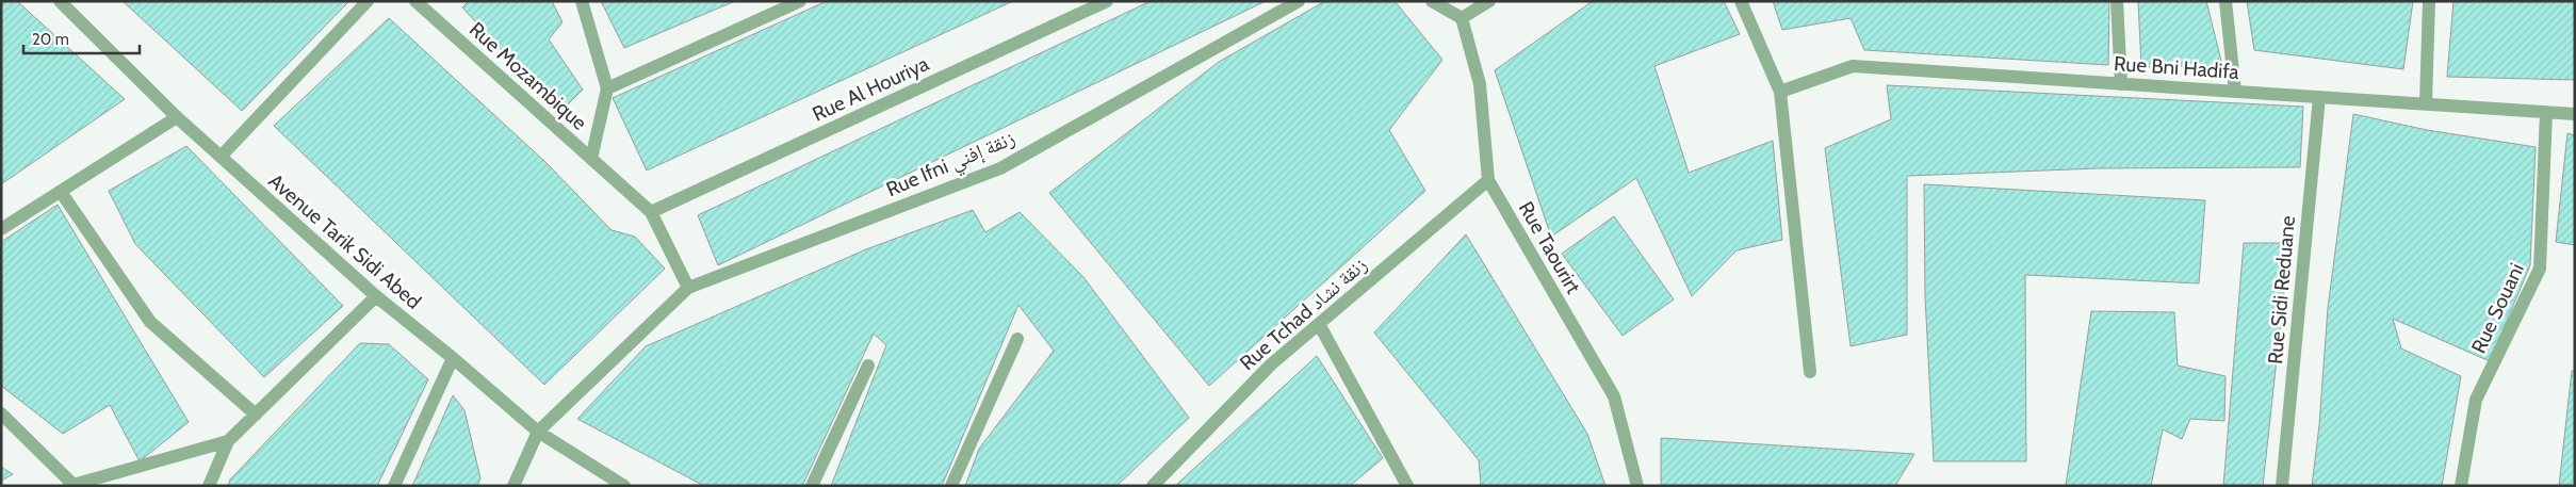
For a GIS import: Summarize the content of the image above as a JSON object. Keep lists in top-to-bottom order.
{
  "streets": {
    "street": [
      "Rue Bni Hadifa",
      "Rue Mozambique",
      "Rue Al Houriya",
      "Rue Ifni زنقة إفني",
      "Avenue Tarik Sidi Abed",
      "Rue Taourirt",
      "Rue Sidi Reduane",
      "Rue Souani",
      "Rue Tchad زنقة نشاد"
    ]
  },
  "crossings": [
    ["Rue Bni Hadifa", "Rue Sidi Reduane"],
    ["Rue Bni Hadifa", "Rue Souani"],
    ["Rue Mozambique", "Rue Al Houriya"],
    ["Rue Taourirt", "Rue Tchad زنقة نشاد"]
  ],
  "scale_bar": "20 m"
}
